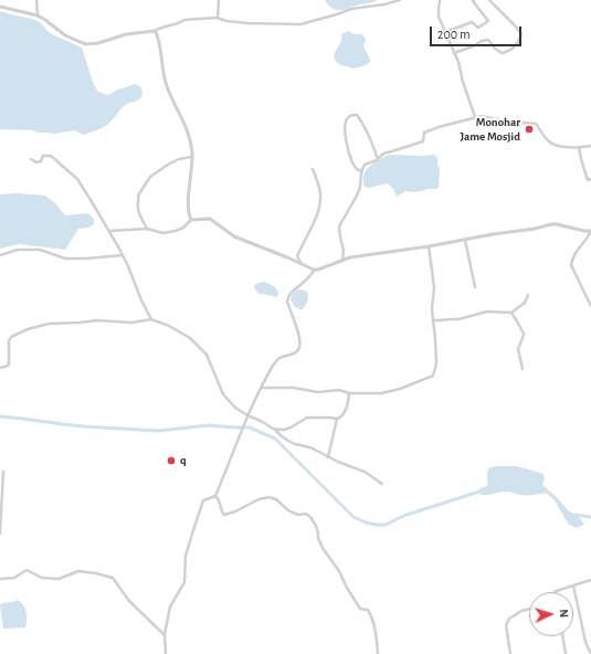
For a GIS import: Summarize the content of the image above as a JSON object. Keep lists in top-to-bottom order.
{
  "places": ["Monohar Jame Mosjid", "q"],
  "scale_bar": "200 m",
  "north": "right"
}
